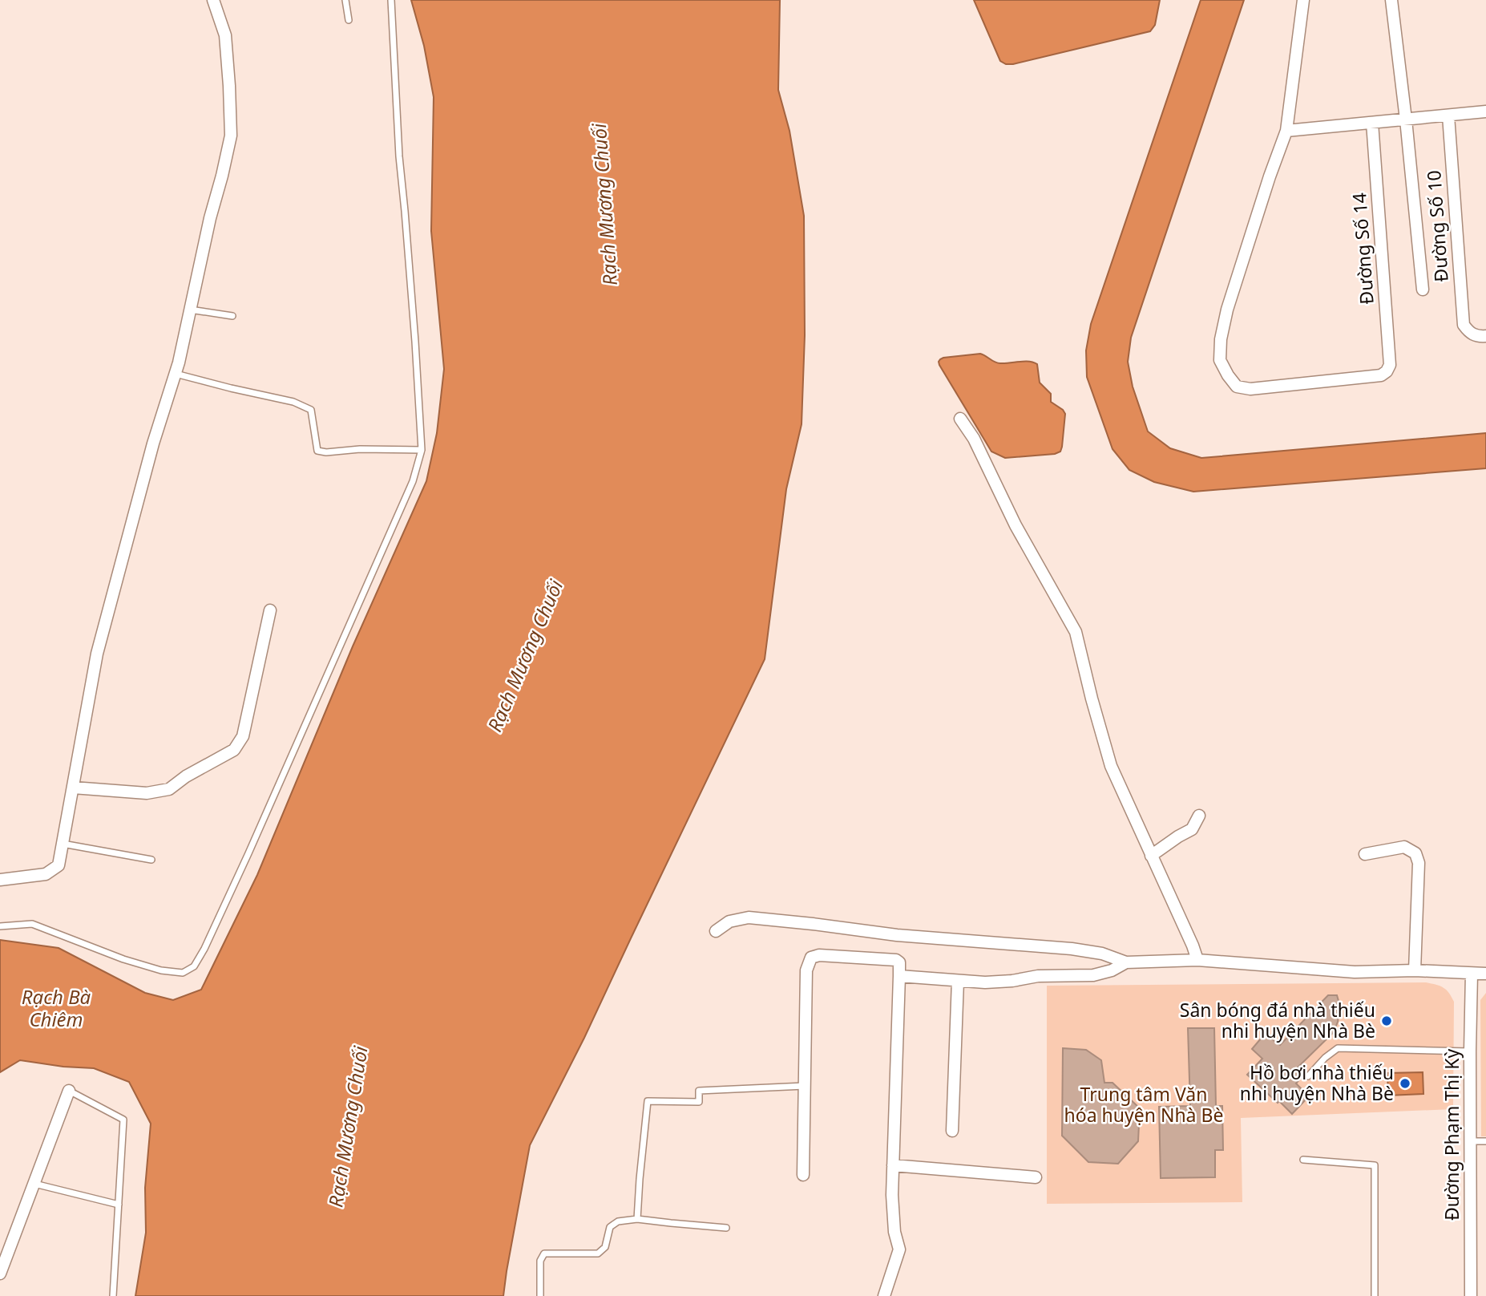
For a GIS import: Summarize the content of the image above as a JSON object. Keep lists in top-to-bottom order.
{
  "streets": {
    "street": ["Đường Số 10", "Đường Số 14", "Đường Phạm Thị Kỳ"]
  },
  "water": ["Rạch Mương Chuối", "Rạch Bà Chiêm"],
  "parks": ["Trung tâm Văn hóa huyện Nhà Bè"],
  "places": ["Sân bóng đá nhà thiếu nhi huyện Nhà Bè", "Hồ bơi nhà thiếu nhi huyện Nhà Bè"]
}
